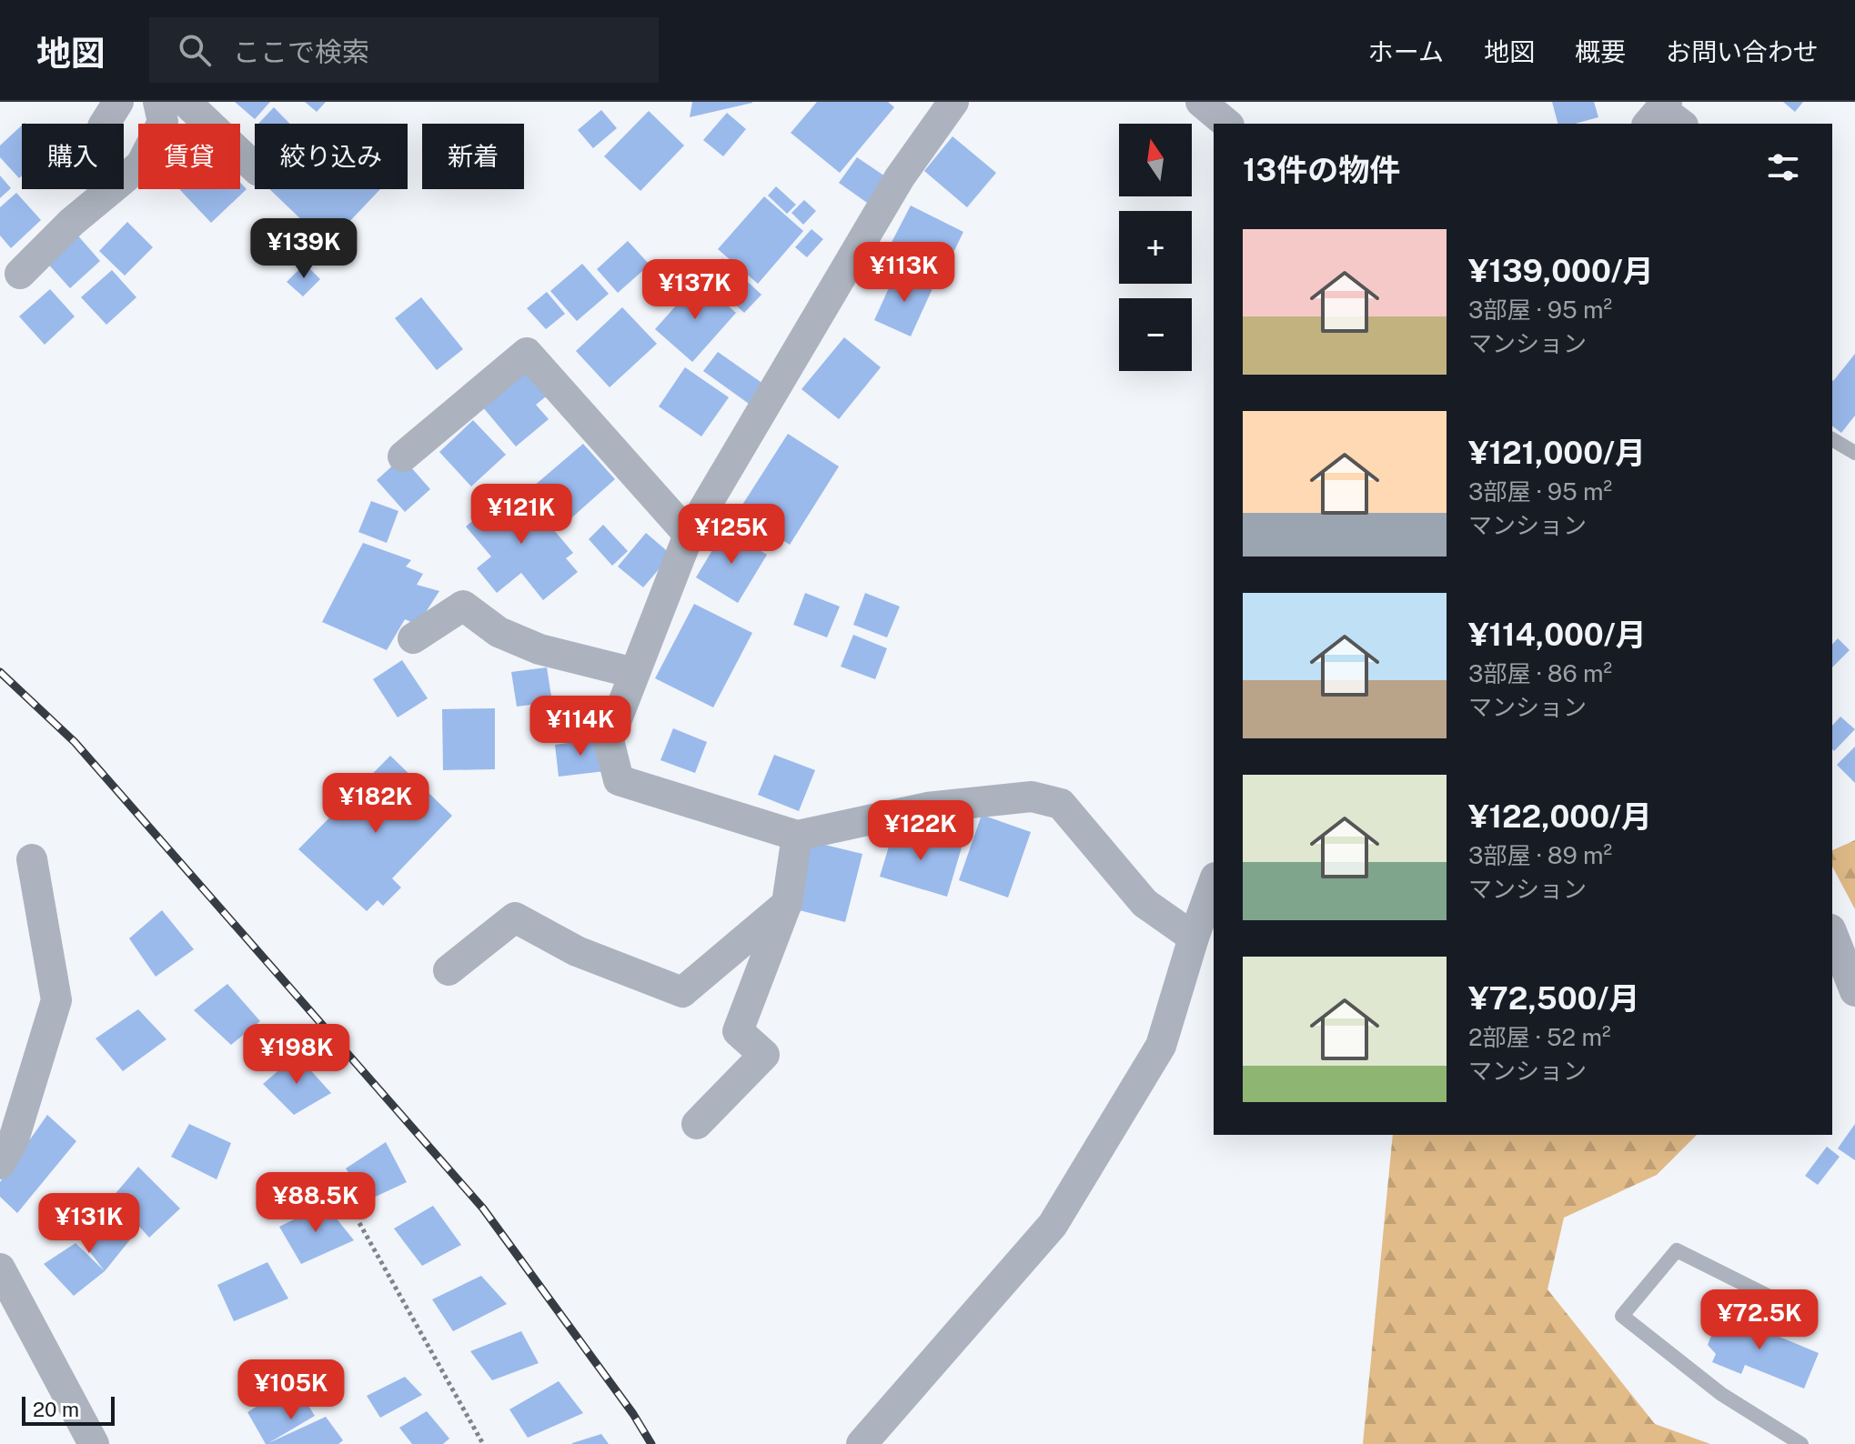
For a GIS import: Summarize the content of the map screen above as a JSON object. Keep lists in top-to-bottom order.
{
  "scale_bar": "20 m",
  "north": "top",
  "page": {
    "header": "地図",
    "search": "ここで検索",
    "nav": [
      "ホーム",
      "地図",
      "概要",
      "お問い合わせ"
    ],
    "map_buttons": ["+", "−"],
    "chip": [
      "購入",
      "賃貸",
      "絞り込み",
      "新着"
    ],
    "heading": "13件の物件",
    "list": [
      {
        "name": "¥139,000/月",
        "note": "3部屋 · 95 m² · マンション"
      },
      {
        "name": "¥121,000/月",
        "note": "3部屋 · 95 m² · マンション"
      },
      {
        "name": "¥114,000/月",
        "note": "3部屋 · 86 m² · マンション"
      },
      {
        "name": "¥122,000/月",
        "note": "3部屋 · 89 m² · マンション"
      },
      {
        "name": "¥72,500/月",
        "note": "2部屋 · 52 m² · マンション"
      }
    ],
    "price": [
      "¥139K",
      "¥113K",
      "¥137K",
      "¥121K",
      "¥125K",
      "¥114K",
      "¥182K",
      "¥122K",
      "¥198K",
      "¥88.5K",
      "¥131K",
      "¥72.5K",
      "¥105K"
    ],
    "scale": "20 m"
  }
}
